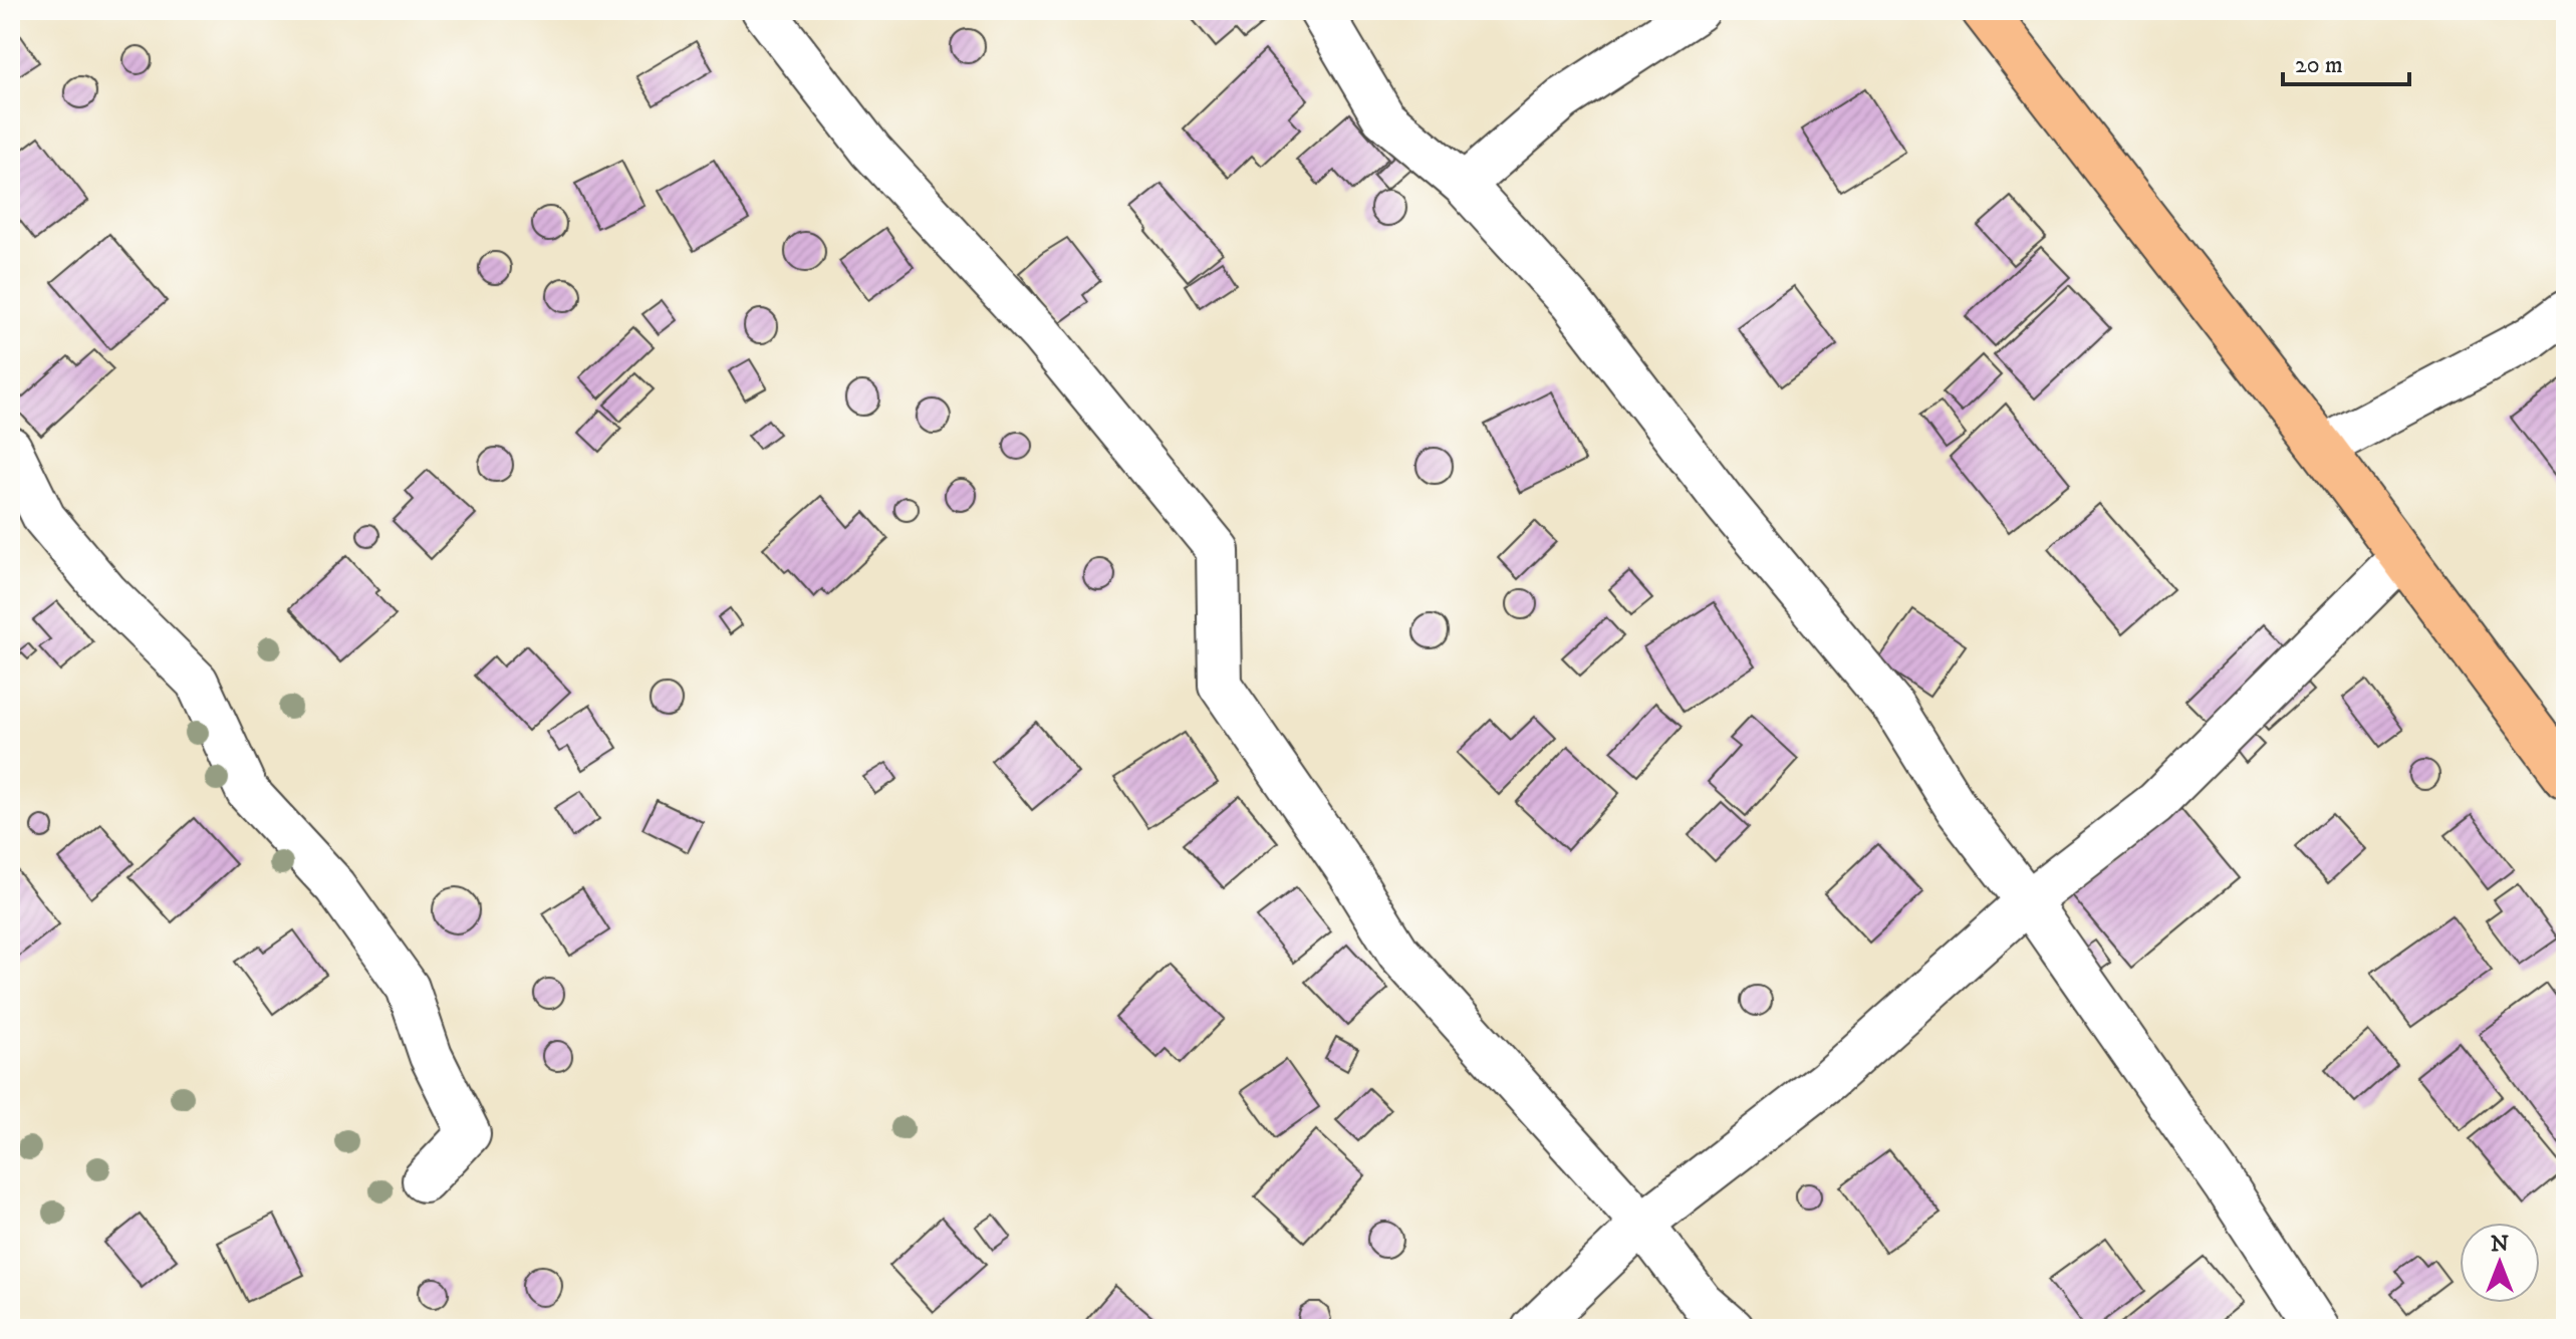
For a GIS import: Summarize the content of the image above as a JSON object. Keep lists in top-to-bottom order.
{
  "scale_bar": "20 m",
  "north": "top"
}
